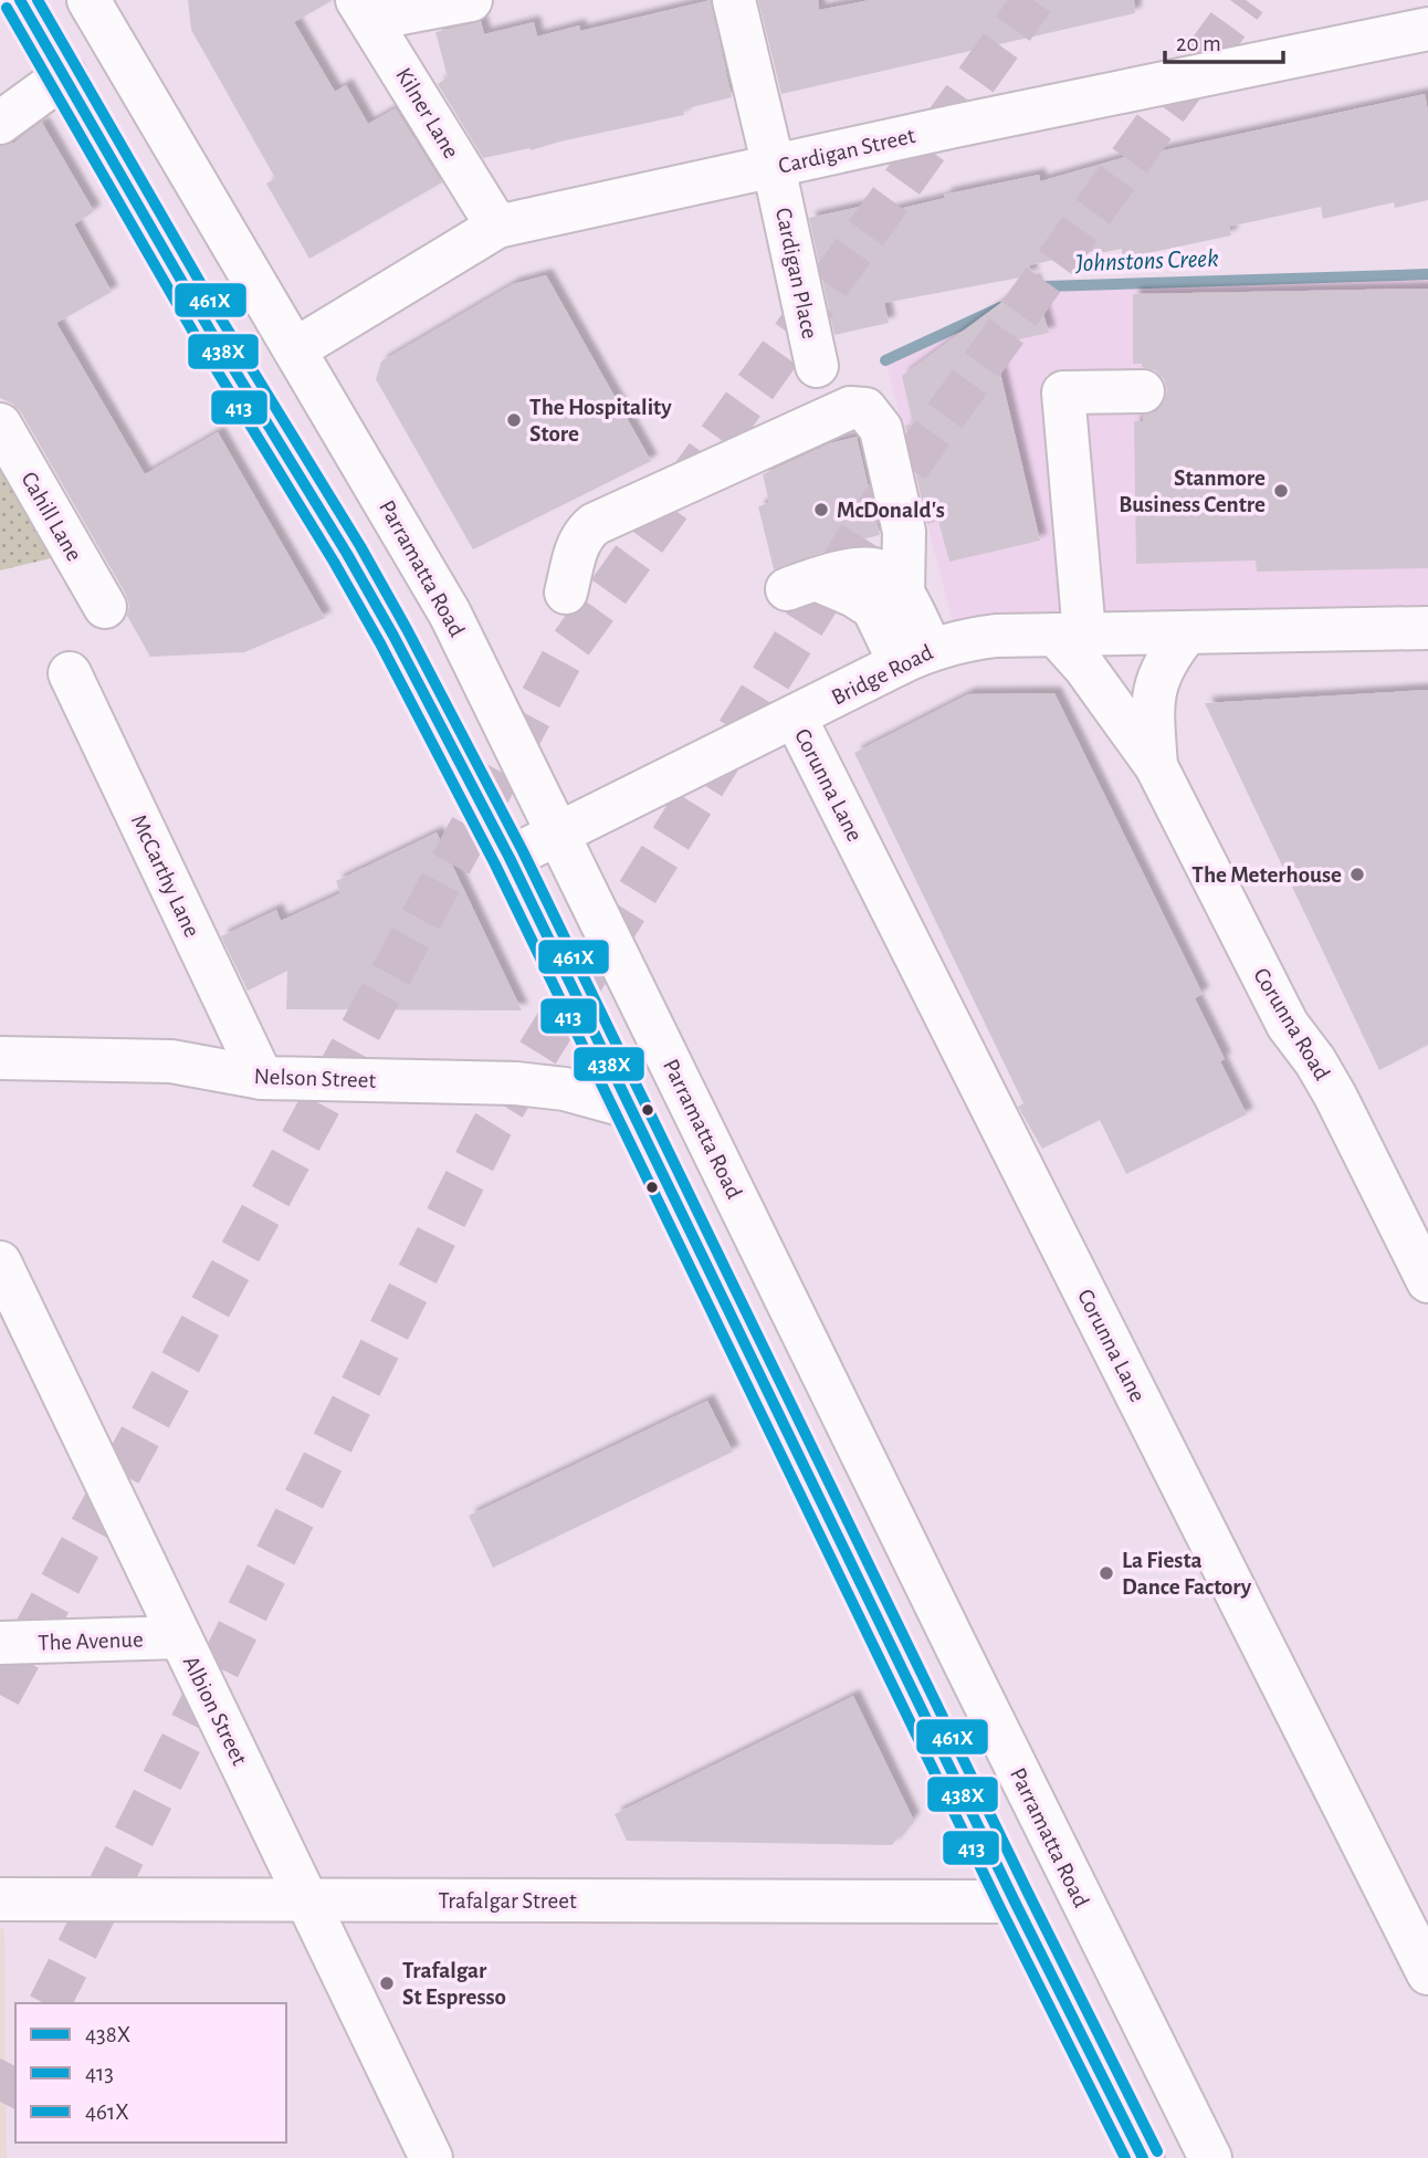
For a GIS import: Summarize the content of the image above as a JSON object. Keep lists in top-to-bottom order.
{
  "streets": {
    "main road": [
      "Kilner Lane",
      "Cardigan Street",
      "Cardigan Place",
      "Cahill Lane",
      "Parramatta Road",
      "Bridge Road",
      "Corunna Lane",
      "McCarthy Lane",
      "Corunna Road",
      "Nelson Street",
      "The Avenue",
      "Albion Street",
      "Trafalgar Street"
    ]
  },
  "crossings": [
    ["Kilner Lane", "Cardigan Street"],
    ["Cardigan Street", "Cardigan Place"],
    ["Cardigan Street", "Parramatta Road"],
    ["Parramatta Road", "Bridge Road"],
    ["Bridge Road", "Corunna Lane"],
    ["Bridge Road", "Corunna Road"],
    ["McCarthy Lane", "Nelson Street"],
    ["The Avenue", "Albion Street"],
    ["Albion Street", "Trafalgar Street"]
  ],
  "water": ["Johnstons Creek"],
  "places": [
    "The Hospitality Store",
    "Stanmore Business Centre",
    "McDonald's",
    "The Meterhouse",
    "La Fiesta Dance Factory",
    "Trafalgar St Espresso"
  ],
  "lines": ["transit line 438X", "transit line 461X", "transit line 413"],
  "legend": ["438X", "413", "461X"],
  "scale_bar": "20 m"
}
